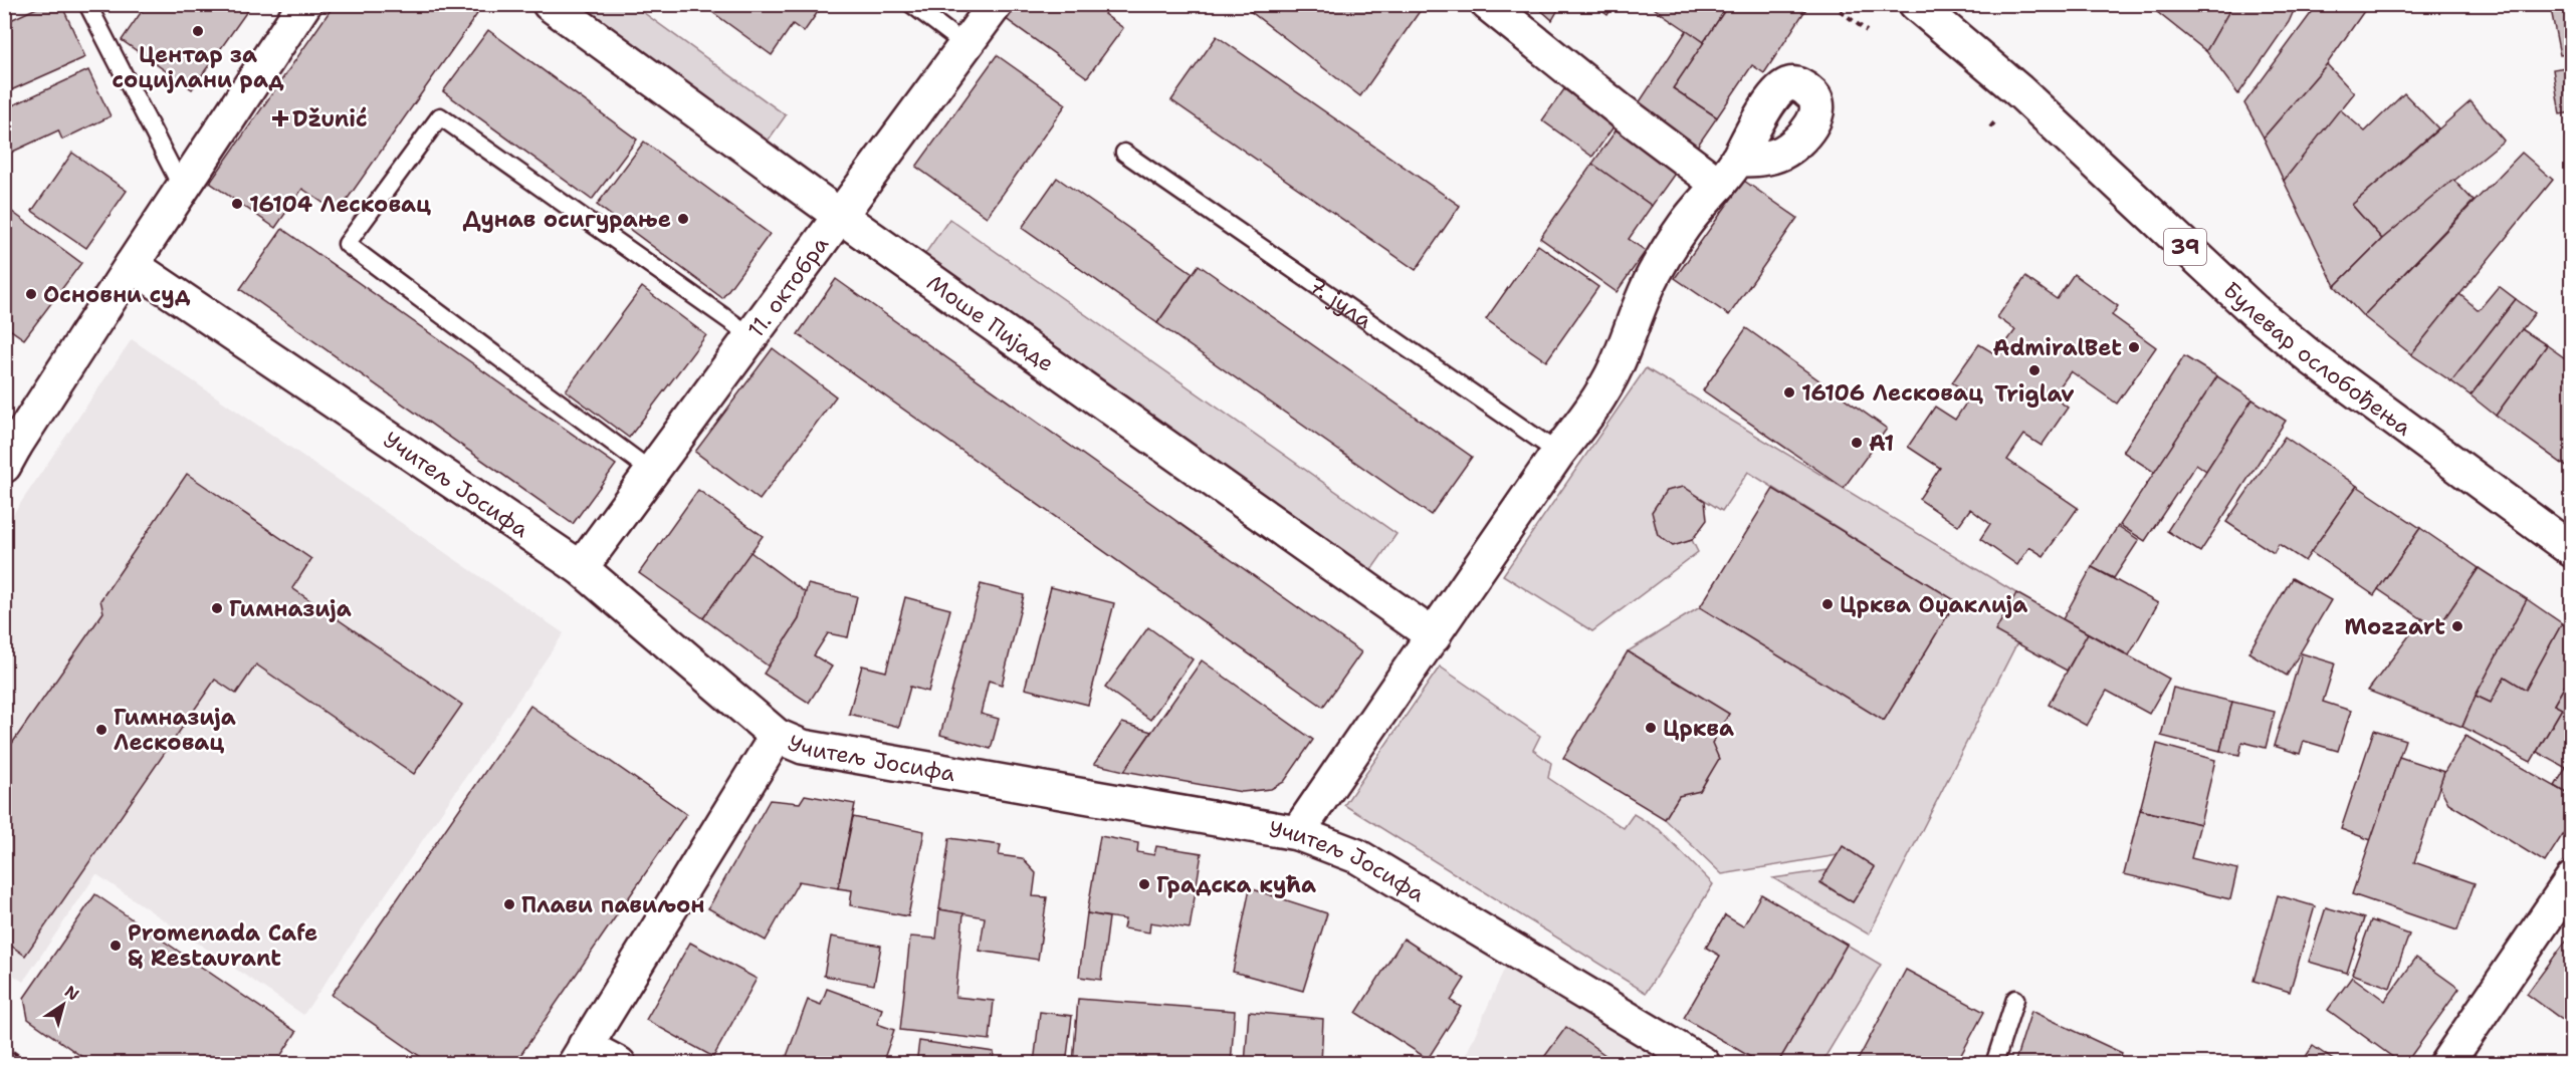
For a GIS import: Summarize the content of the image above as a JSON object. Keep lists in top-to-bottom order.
{
  "streets": {
    "street": [
      "39",
      "11. октобра",
      "Моше Пијаде",
      "Булевар ослобођења",
      "Учитељ Јосифа"
    ],
    "lane": ["7. јула"]
  },
  "crossings": [
    ["11. октобра", "Моше Пијаде"],
    ["11. октобра", "Учитељ Јосифа"]
  ],
  "places": {
    "other": [
      "Центар за социјлани рад",
      "16104 Лесковац",
      "Дунав осигурање",
      "Основни суд",
      "AdmiralBet",
      "Triglav",
      "16106 Лесковац",
      "A1",
      "Црква Оџаклија",
      "Гимназија",
      "Mozzart",
      "Црква",
      "Гимназија Лесковац",
      "Градска кућа",
      "Плави павиљон",
      "Promenada Cafe & Restaurant"
    ],
    "health": ["Džunić"]
  },
  "north": "top right"
}
